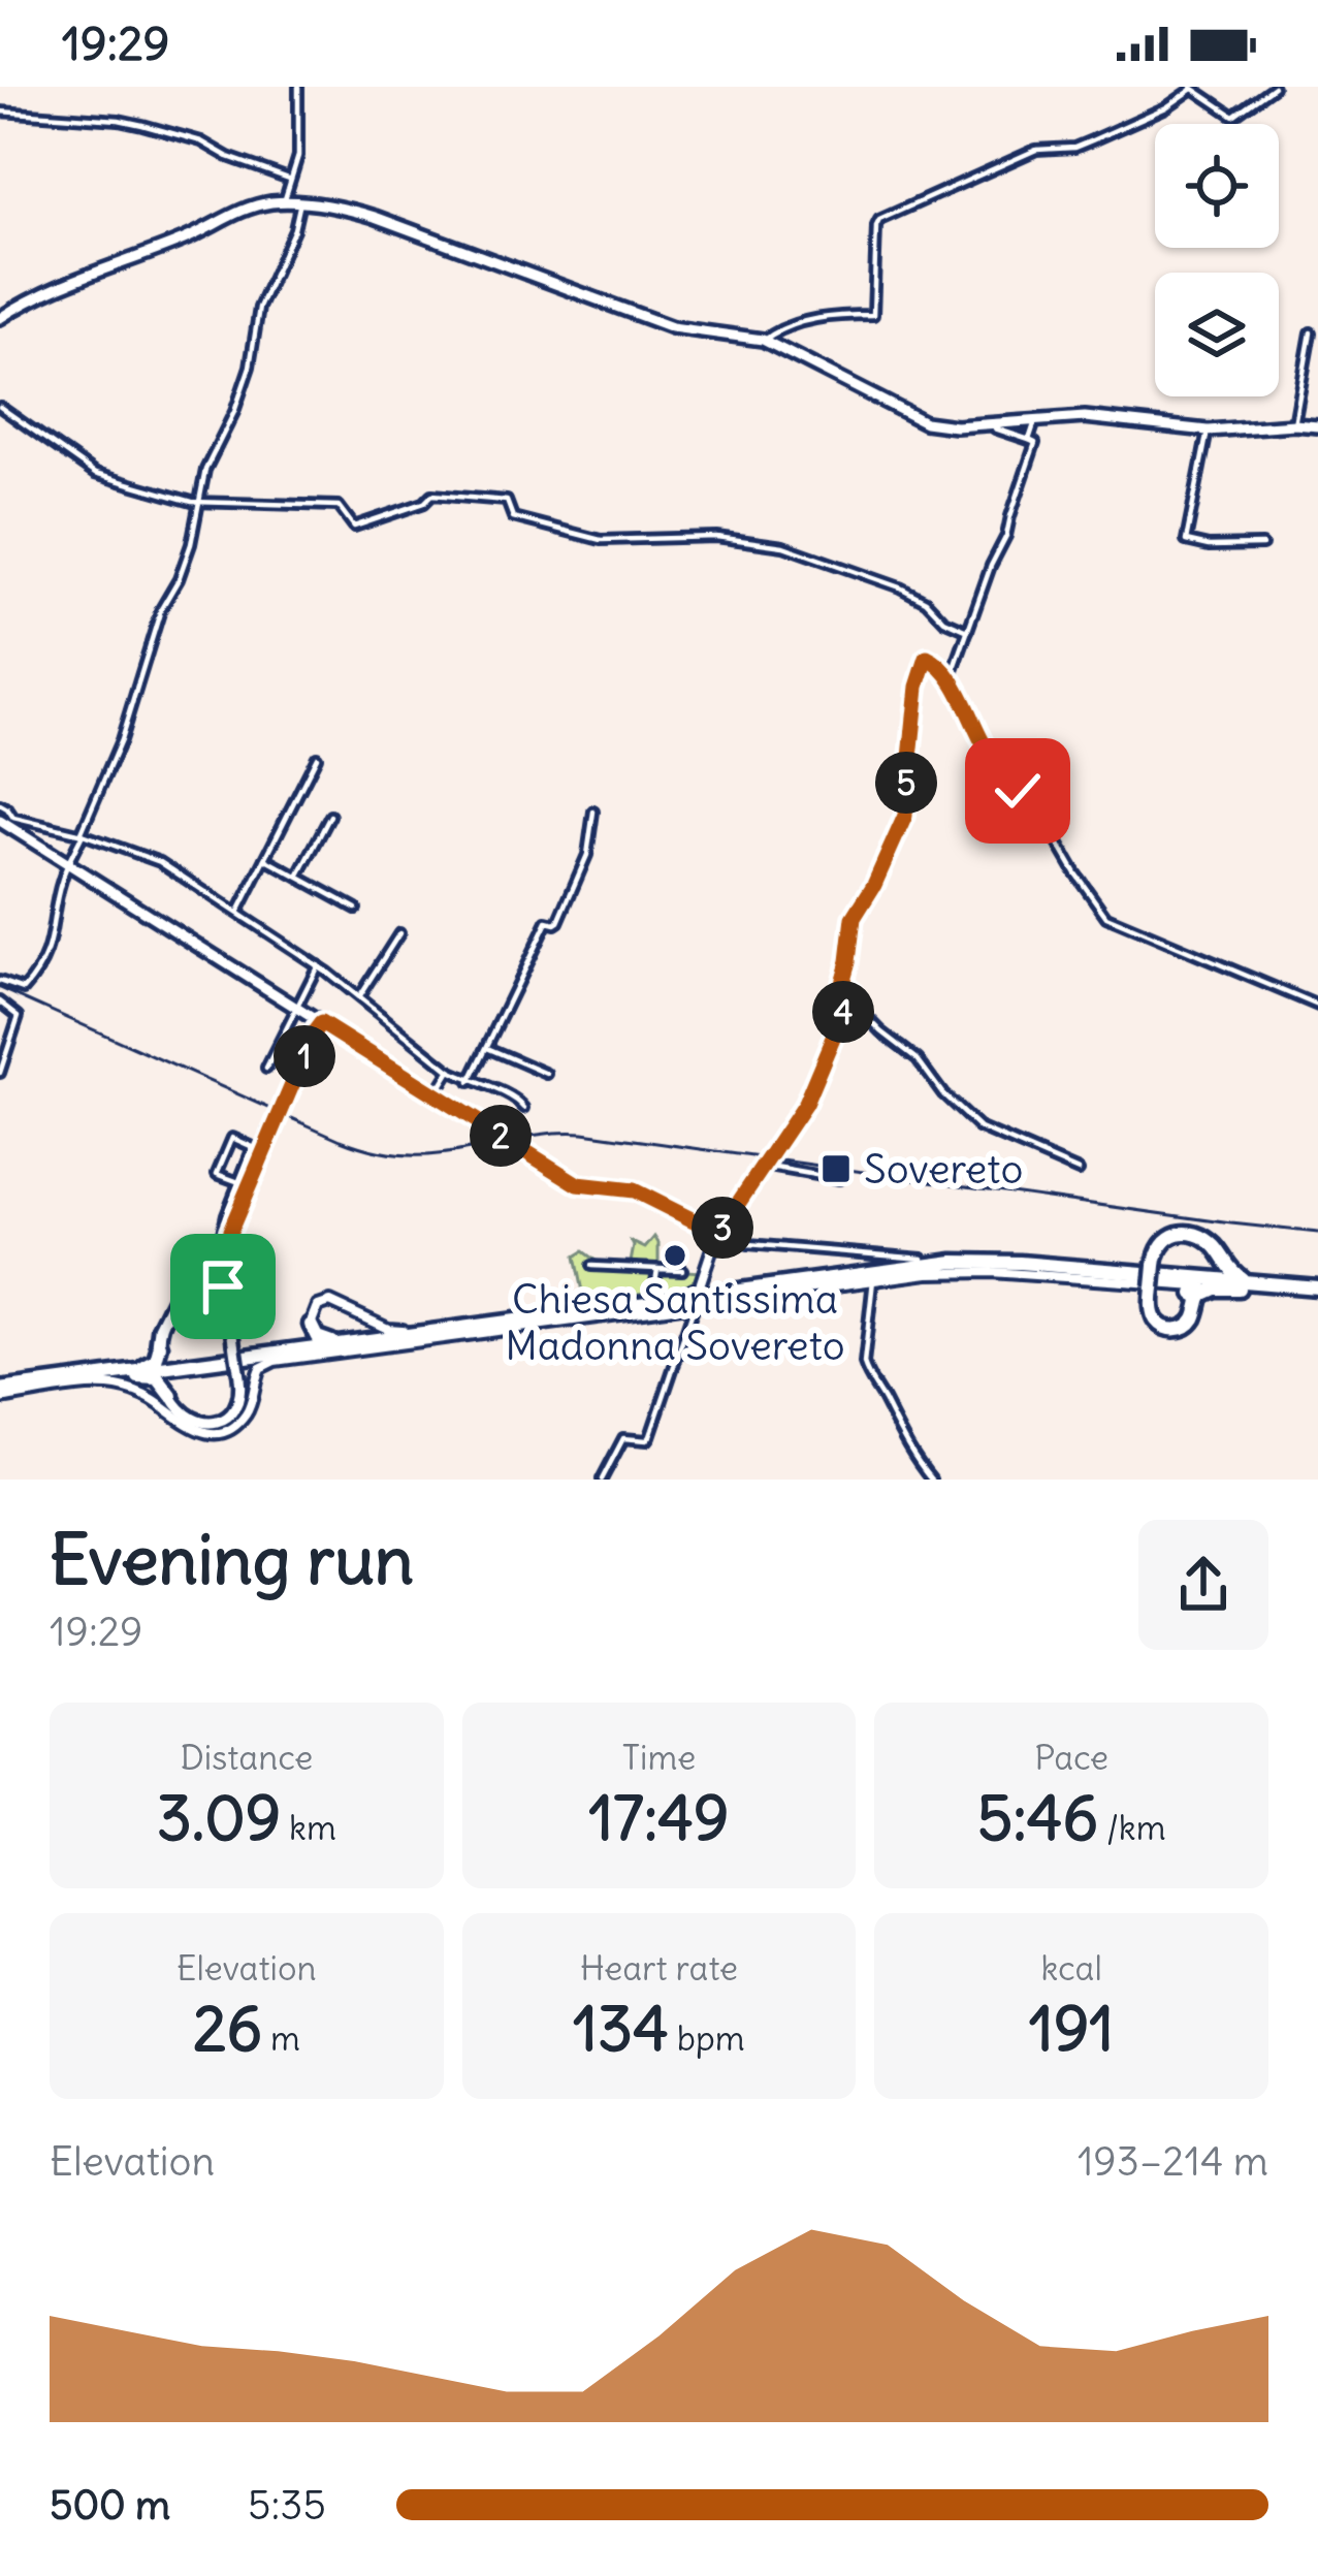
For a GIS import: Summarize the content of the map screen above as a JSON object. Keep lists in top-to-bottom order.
{
  "places": {
    "transit": ["Sovereto"],
    "other": ["Chiesa Santissima Madonna Sovereto"]
  },
  "page": {
    "status": "19:29",
    "pins": [
      "5",
      "4",
      "1",
      "2",
      "3"
    ],
    "heading": ["Evening run", "19:29"],
    "stats": [
      ["Distance", "3.09 km"],
      ["Time", "17:49"],
      ["Pace", "5:46 /km"],
      ["Elevation", "26 m"],
      ["Heart rate", "134 bpm"],
      ["kcal", "191"]
    ],
    "chart": ["Elevation", "193–214 m"],
    "list": [
      {
        "name": "500 m",
        "note": "5:35"
      }
    ]
  }
}
